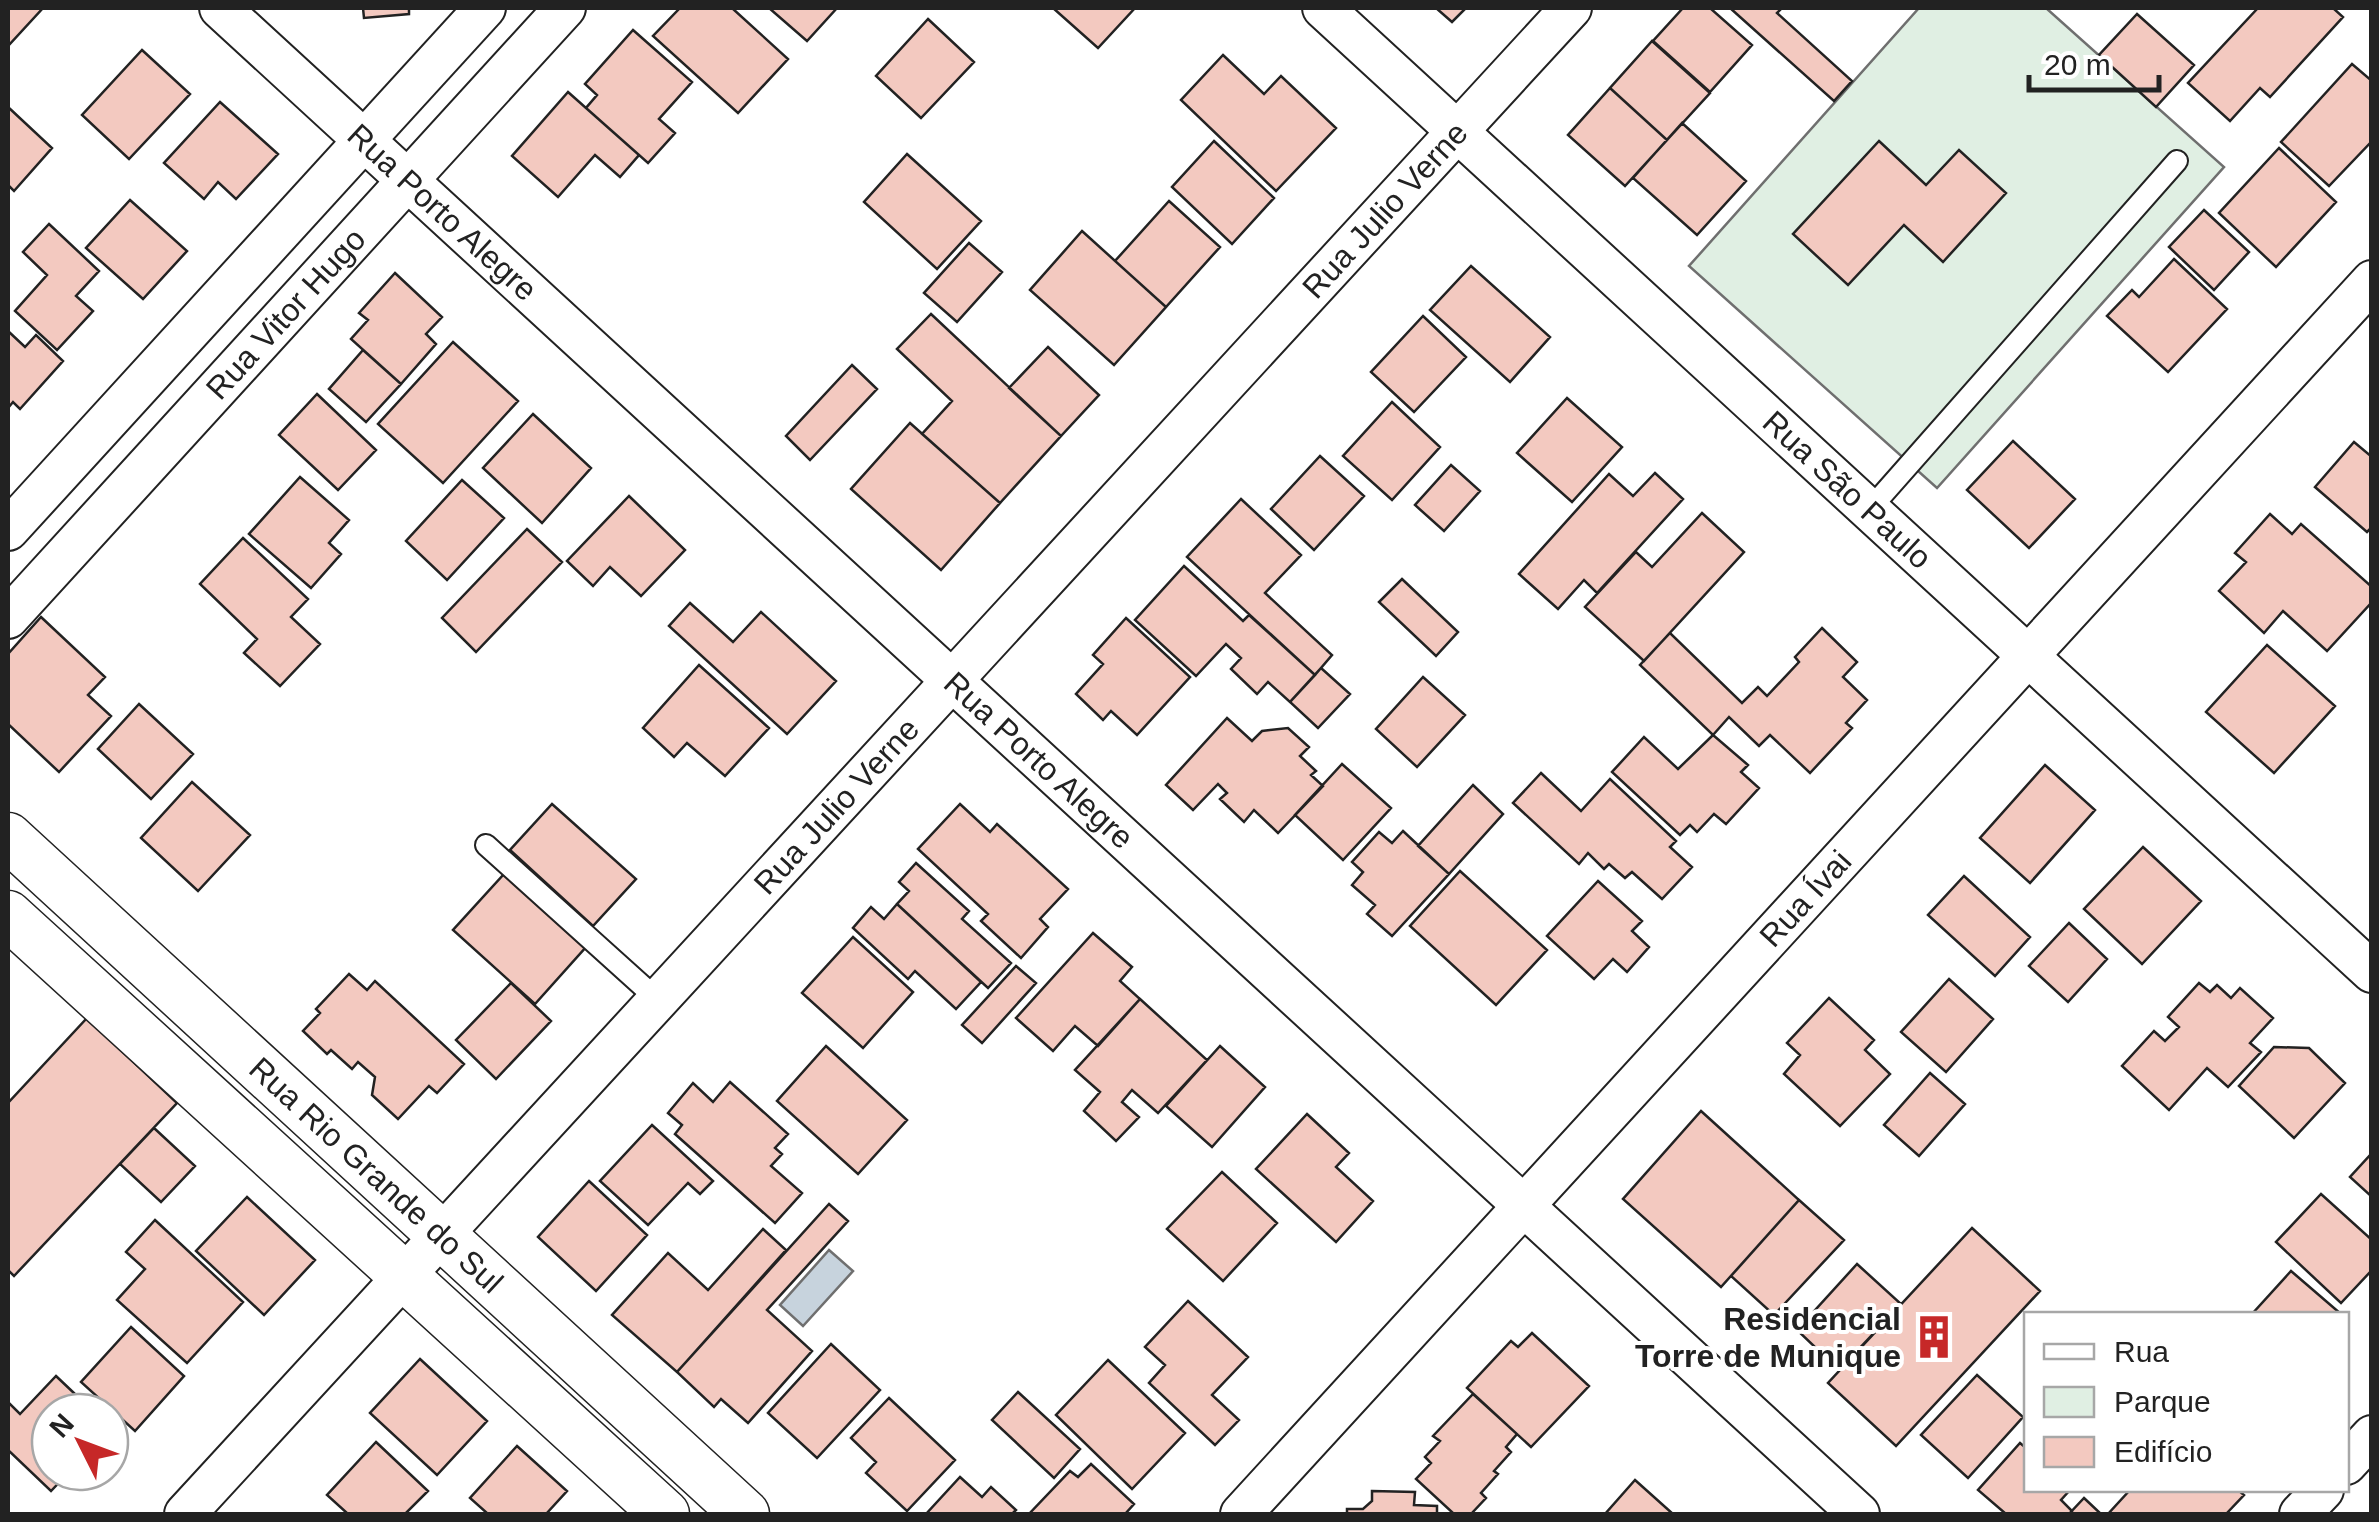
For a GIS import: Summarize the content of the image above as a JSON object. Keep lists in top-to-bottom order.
{
  "streets": {
    "street": [
      "Rua Julio Verne",
      "Rua Porto Alegre",
      "Rua Vitor Hugo",
      "Rua São Paulo",
      "Rua Ívai",
      "Rua Rio Grande do Sul"
    ]
  },
  "crossings": [
    ["Rua Julio Verne", "Rua Porto Alegre"],
    ["Rua Julio Verne", "Rua São Paulo"],
    ["Rua Julio Verne", "Rua Rio Grande do Sul"],
    ["Rua Porto Alegre", "Rua Vitor Hugo"],
    ["Rua Porto Alegre", "Rua Ívai"],
    ["Rua São Paulo", "Rua Ívai"]
  ],
  "places": {
    "building": ["Residencial Torre de Munique"]
  },
  "legend": ["Rua", "Parque", "Edifício"],
  "scale_bar": "20 m",
  "north": "top left"
}
